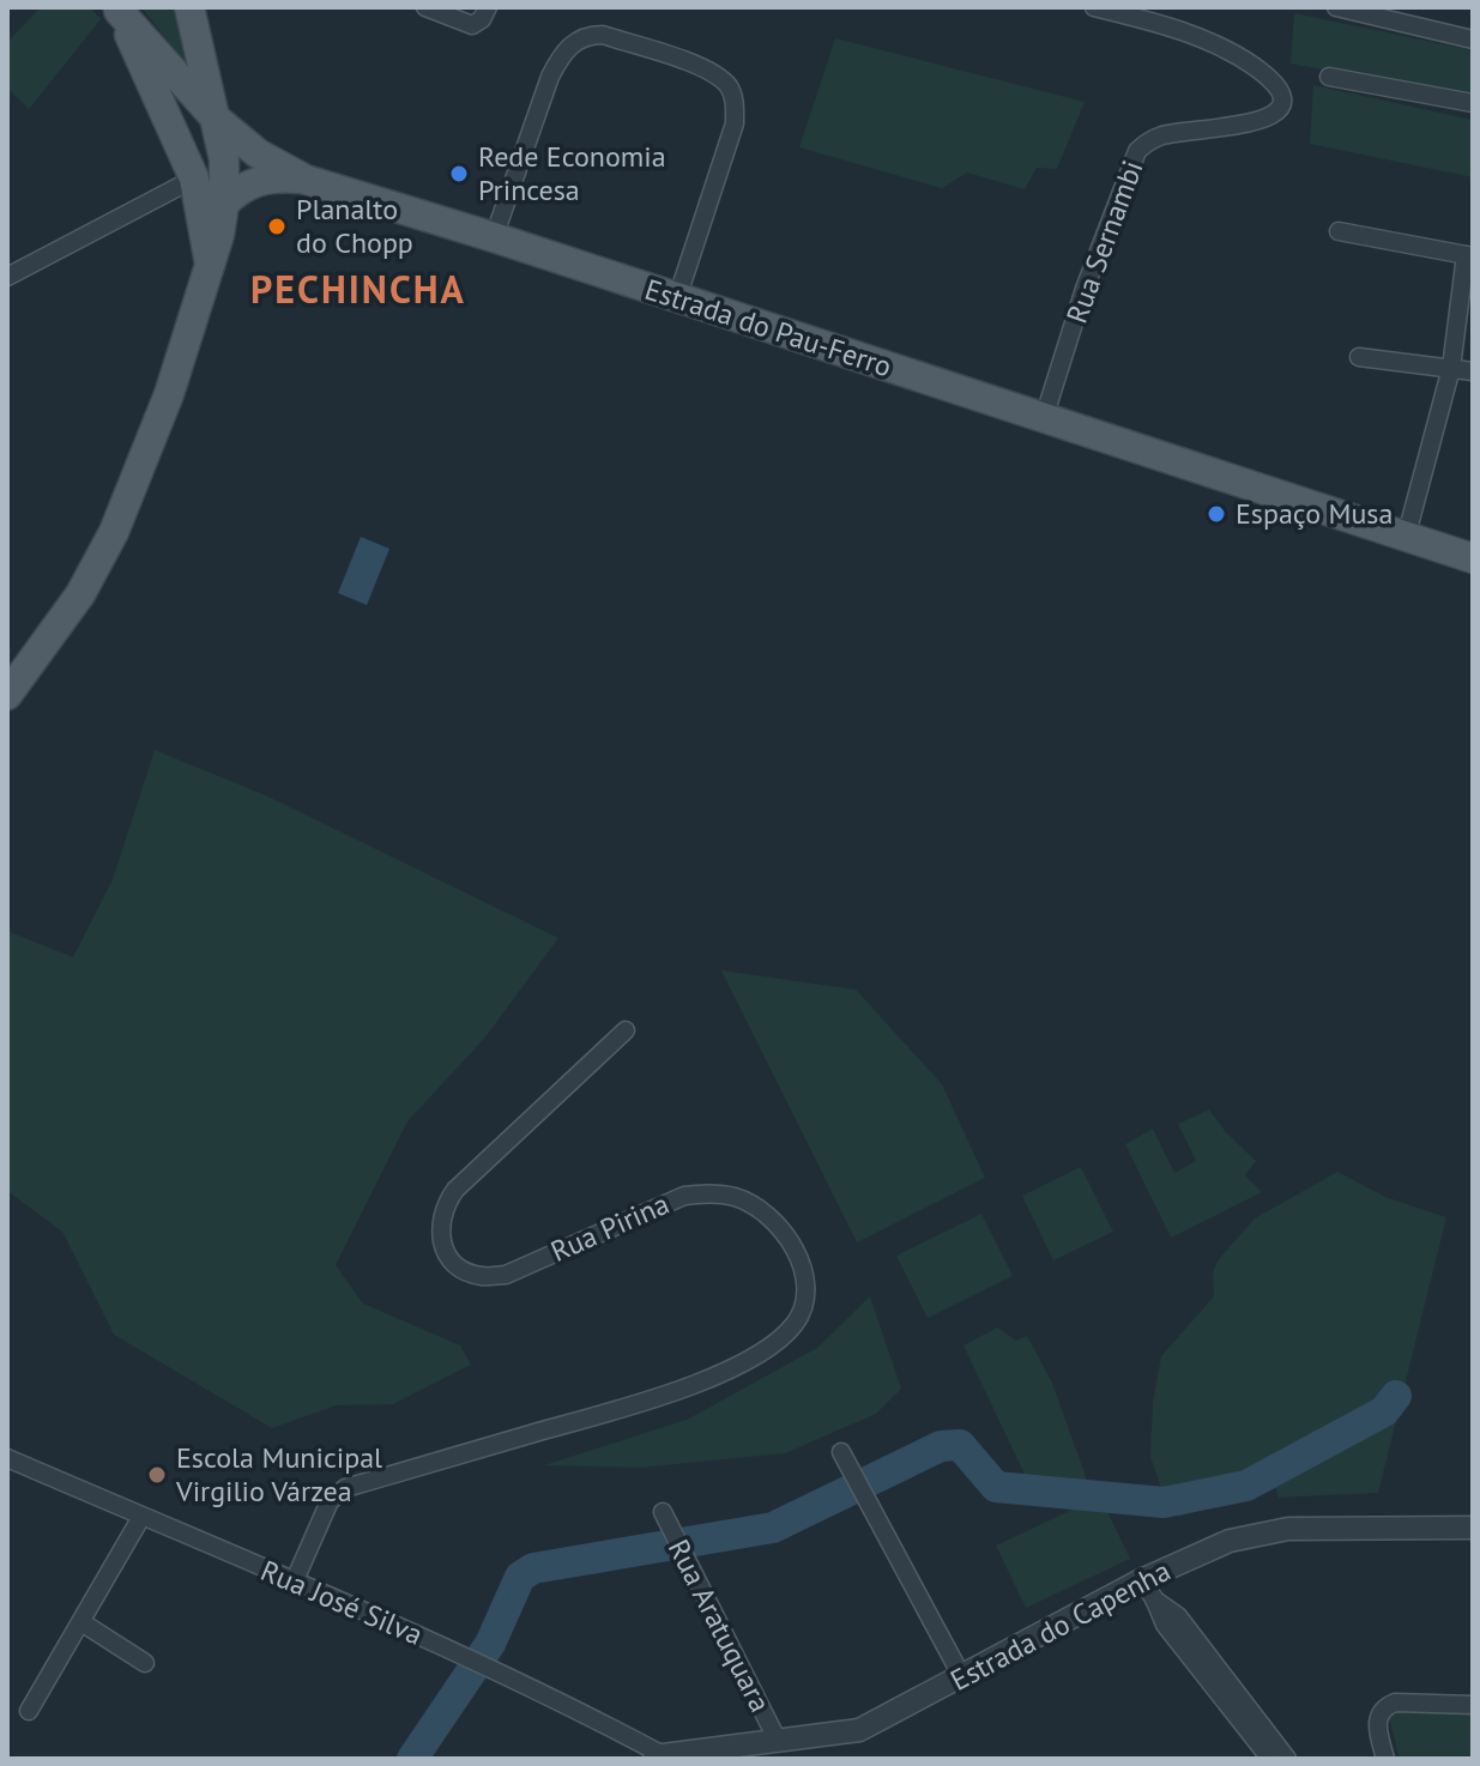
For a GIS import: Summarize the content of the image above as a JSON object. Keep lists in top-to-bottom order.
{
  "streets": {
    "main road": ["Estrada do Pau-Ferro"],
    "street": [
      "Rua Sernambi",
      "Rua Pirina",
      "Rua José Silva",
      "Rua Aratuquara",
      "Estrada do Capenha"
    ]
  },
  "crossings": [
    ["Rua Sernambi", "Estrada do Pau-Ferro"],
    ["Rua Pirina", "Rua José Silva"],
    ["Rua José Silva", "Estrada do Capenha"],
    ["Rua Aratuquara", "Estrada do Capenha"]
  ],
  "districts": ["PECHINCHA"],
  "places": [
    "Rede Economia Princesa",
    "Planalto do Chopp",
    "Espaço Musa",
    "Escola Municipal Virgilio Várzea"
  ]
}
